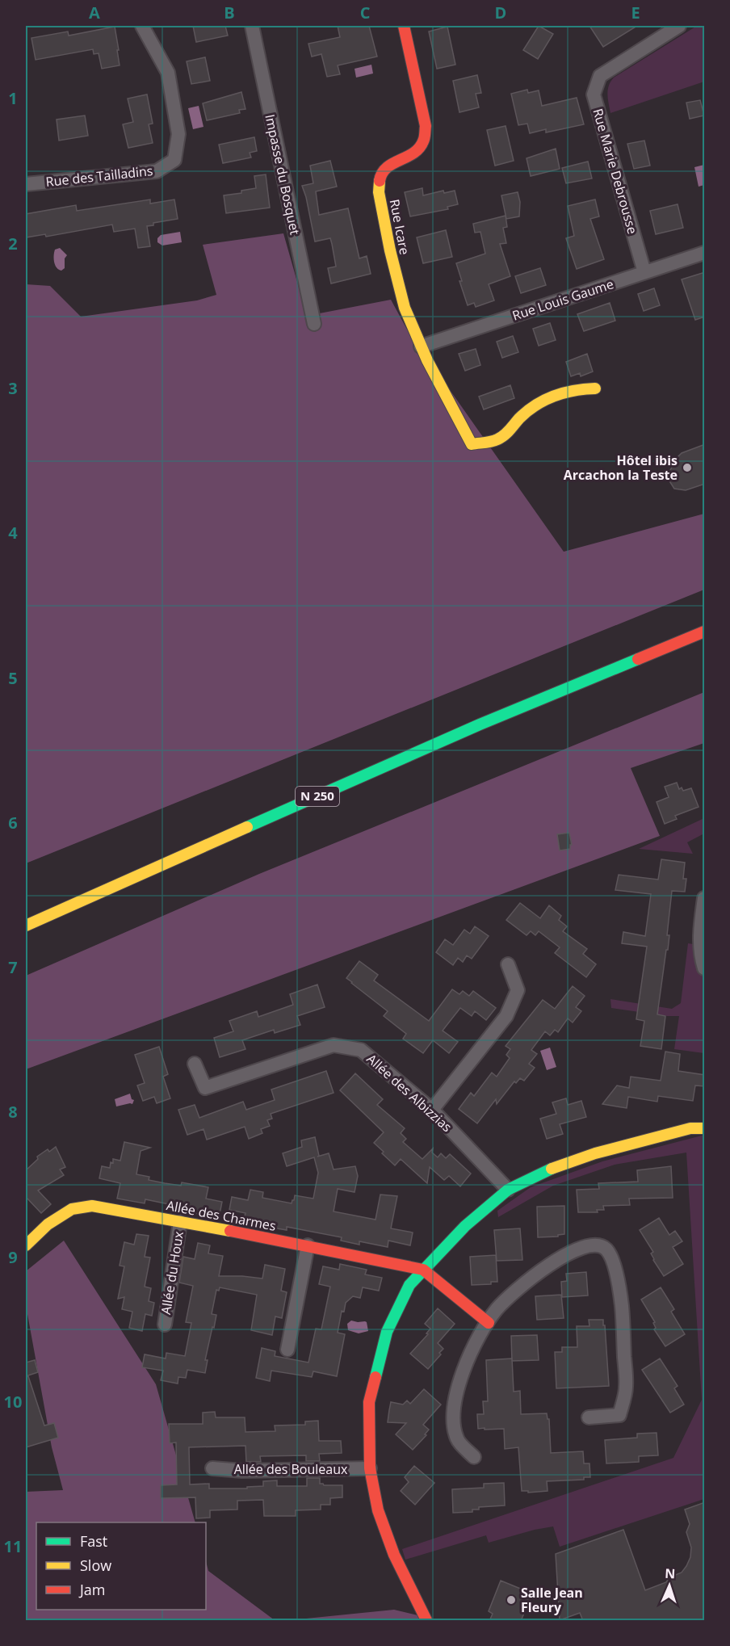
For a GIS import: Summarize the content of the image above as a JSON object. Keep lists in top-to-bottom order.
{
  "streets": {
    "street": [
      "Rue Marie Debrousse",
      "Impasse du Bosquet",
      "Rue des Tailladins",
      "Rue Icare",
      "Rue Louis Gaume",
      "N 250",
      "Allée des Albizzias",
      "Allée des Charmes",
      "Allée du Houx",
      "Allée des Bouleaux"
    ]
  },
  "crossings": [
    ["Rue Marie Debrousse", "Rue Louis Gaume"],
    ["Rue Icare", "Rue Louis Gaume"],
    ["Allée des Charmes", "Allée du Houx"]
  ],
  "places": ["Hôtel ibis Arcachon la Teste", "Salle Jean Fleury"],
  "legend": ["Fast", "Slow", "Jam"],
  "north": "top",
  "grid": {
    "columns": [
      "A",
      "B",
      "C",
      "D",
      "E"
    ],
    "rows": [
      "1",
      "2",
      "3",
      "4",
      "5",
      "6",
      "7",
      "8",
      "9",
      "10",
      "11"
    ]
  }
}
